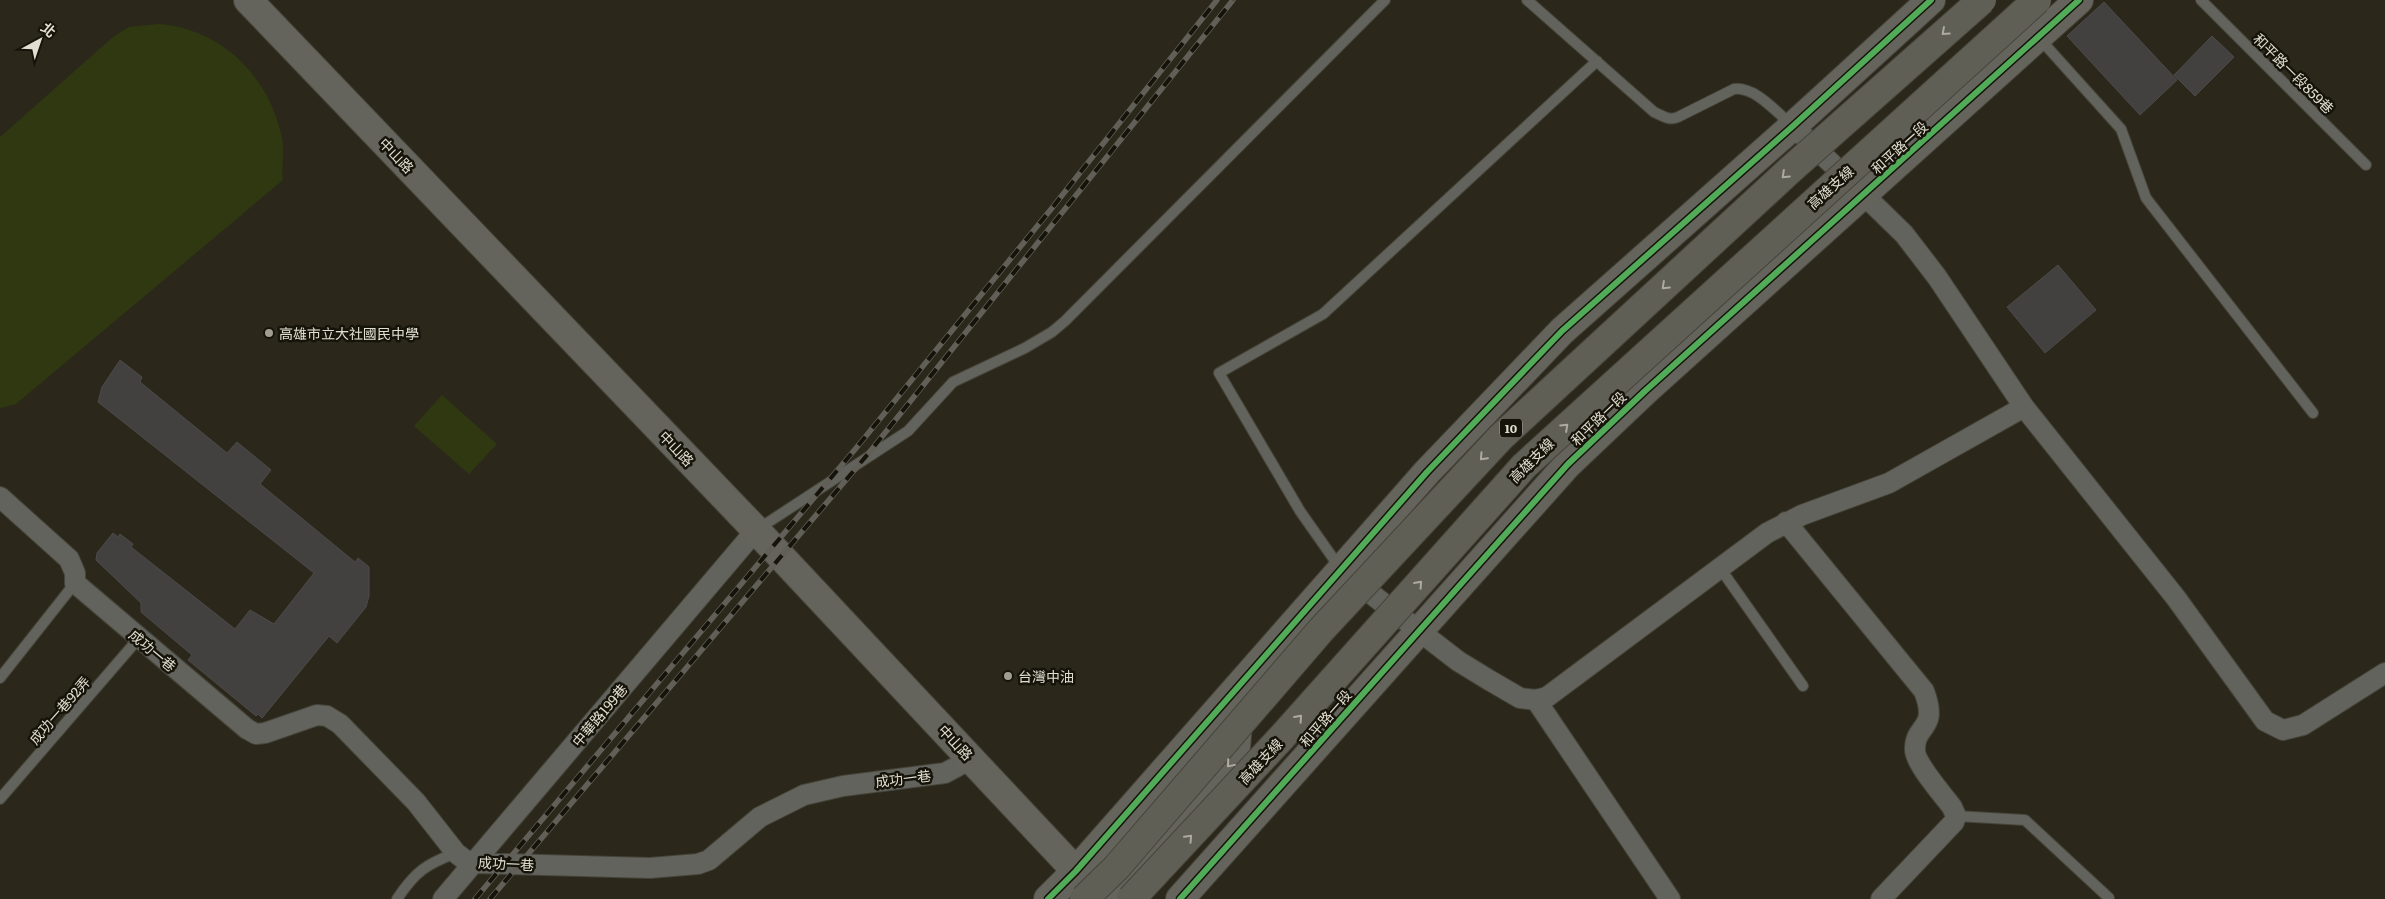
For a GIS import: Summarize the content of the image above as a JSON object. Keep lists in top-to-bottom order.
{
  "streets": {
    "highway": ["高雄支線", "10"],
    "street": [
      "和平路一段",
      "中山路",
      "成功一巷",
      "中華路199巷"
    ],
    "lane": ["和平路一段859巷", "成功一巷92弄"]
  },
  "crossings": [
    ["中山路", "成功一巷"],
    ["中山路", "中華路199巷"],
    ["成功一巷", "成功一巷92弄"],
    ["成功一巷", "中華路199巷"]
  ],
  "places": ["高雄市立大社國民中學", "台灣中油"],
  "north": "top right"
}
